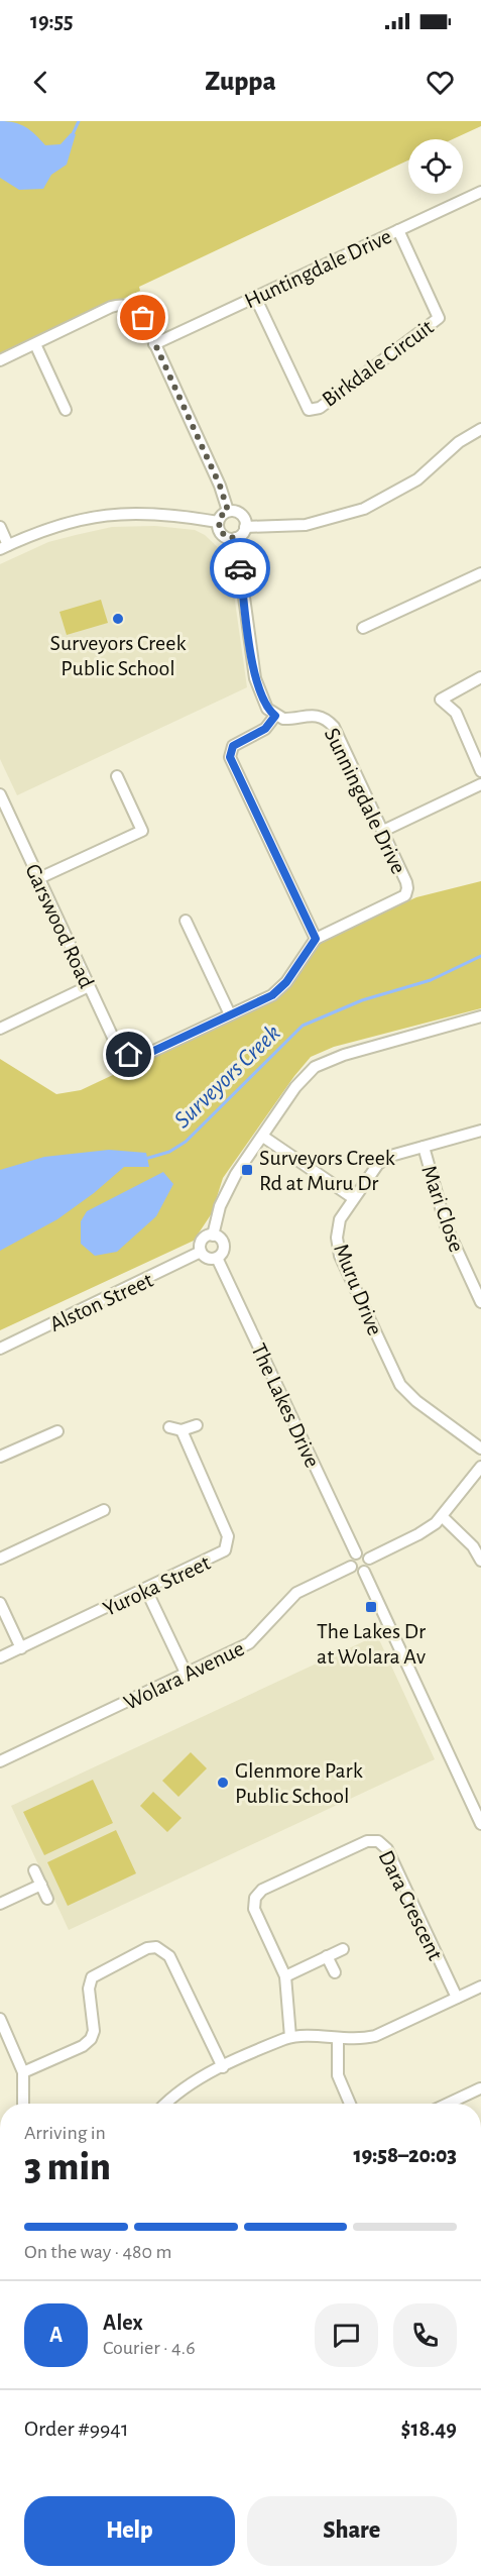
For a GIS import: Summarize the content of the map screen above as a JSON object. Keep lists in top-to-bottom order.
{
  "streets": {
    "street": [
      "Huntingdale Drive",
      "Birkdale Circuit",
      "Sunningdale Drive",
      "Garswood Road",
      "Mari Close",
      "Muru Drive",
      "Alston Street",
      "The Lakes Drive",
      "Yuroka Street",
      "Wolara Avenue",
      "Dara Crescent"
    ]
  },
  "crossings": [
    ["Huntingdale Drive", "Birkdale Circuit"],
    ["Sunningdale Drive", "Garswood Road"],
    ["Mari Close", "Muru Drive"],
    ["Alston Street", "The Lakes Drive"],
    ["The Lakes Drive", "Wolara Avenue"]
  ],
  "water": ["Surveyors Creek"],
  "places": {
    "other": ["Surveyors Creek Public School", "Glenmore Park Public School"],
    "transit": ["Surveyors Creek Rd at Muru Dr", "The Lakes Dr at Wolara Av"]
  },
  "page": {
    "status": "19:55",
    "header": "Zuppa",
    "heading": ["3 min", "Arriving in", "19:58–20:03"],
    "panel": [
      "Alex",
      "Courier · 4.6",
      "Order #9941",
      "$18.49"
    ],
    "bar": "On the way · 480 m",
    "round": "A",
    "buttons": ["Help", "Share"]
  }
}
